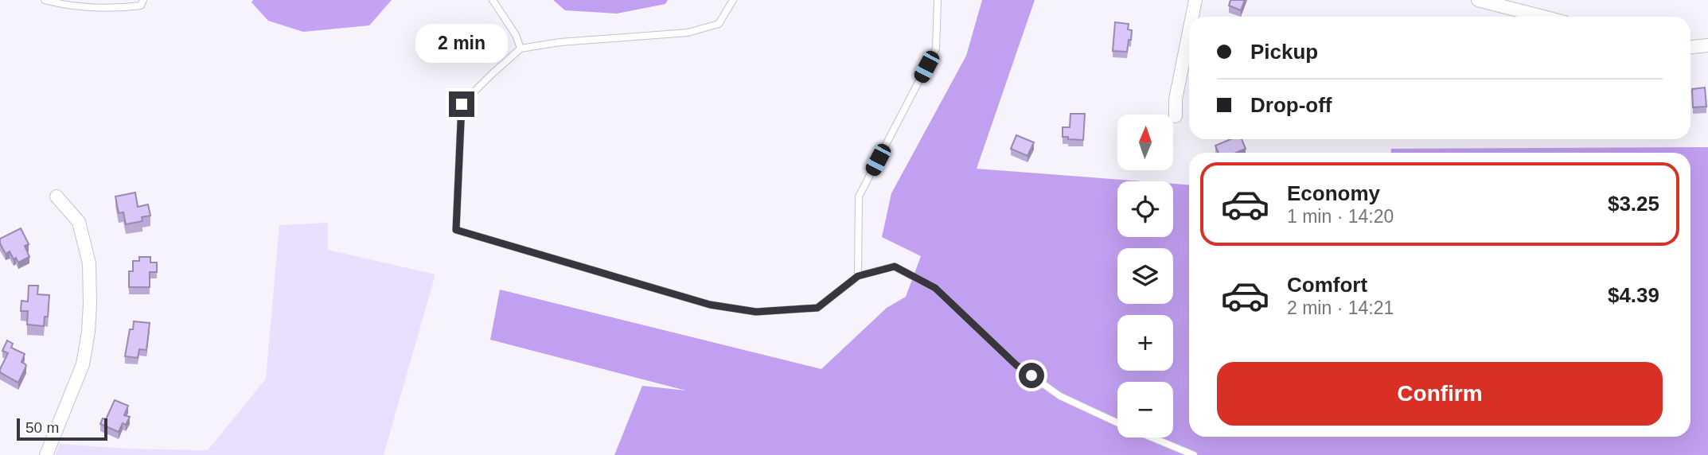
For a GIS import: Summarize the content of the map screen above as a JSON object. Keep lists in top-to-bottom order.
{
  "scale_bar": "50 m",
  "north": "top",
  "page": {
    "banner": ["Pickup", "Drop-off"],
    "bubble": "2 min",
    "map_buttons": ["+", "−"],
    "list": [
      {
        "name": "Economy",
        "note": "1 min · 14:20",
        "value": "$3.25"
      },
      {
        "name": "Comfort",
        "note": "2 min · 14:21",
        "value": "$4.39"
      }
    ],
    "buttons": "Confirm",
    "scale": "50 m"
  }
}
